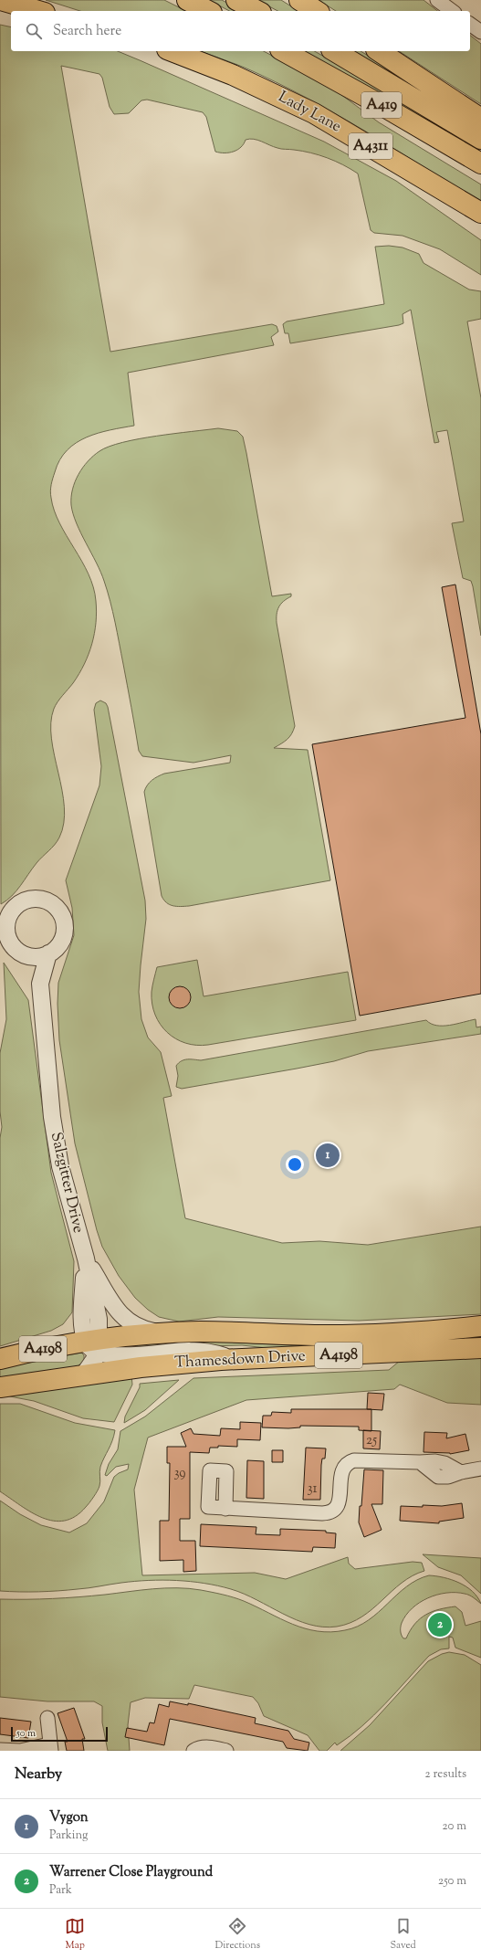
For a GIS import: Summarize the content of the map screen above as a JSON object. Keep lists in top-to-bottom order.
{
  "streets": {
    "main road": [
      "A419",
      "Lady Lane",
      "A4311",
      "A4198",
      "Thamesdown Drive"
    ],
    "street": ["Salzgitter Drive"]
  },
  "house_numbers": ["25", "39", "31"],
  "scale_bar": "50 m",
  "page": {
    "search": "Search here",
    "pins": ["1", "2"],
    "scale": "50 m",
    "heading": ["Nearby", "2 results"],
    "list": [
      {
        "mark": "1",
        "name": "Vygon",
        "note": "Parking",
        "value": "20 m"
      },
      {
        "mark": "2",
        "name": "Warrener Close Playground",
        "note": "Park",
        "value": "250 m"
      }
    ],
    "nav": ["Map", "Directions", "Saved"]
  }
}
